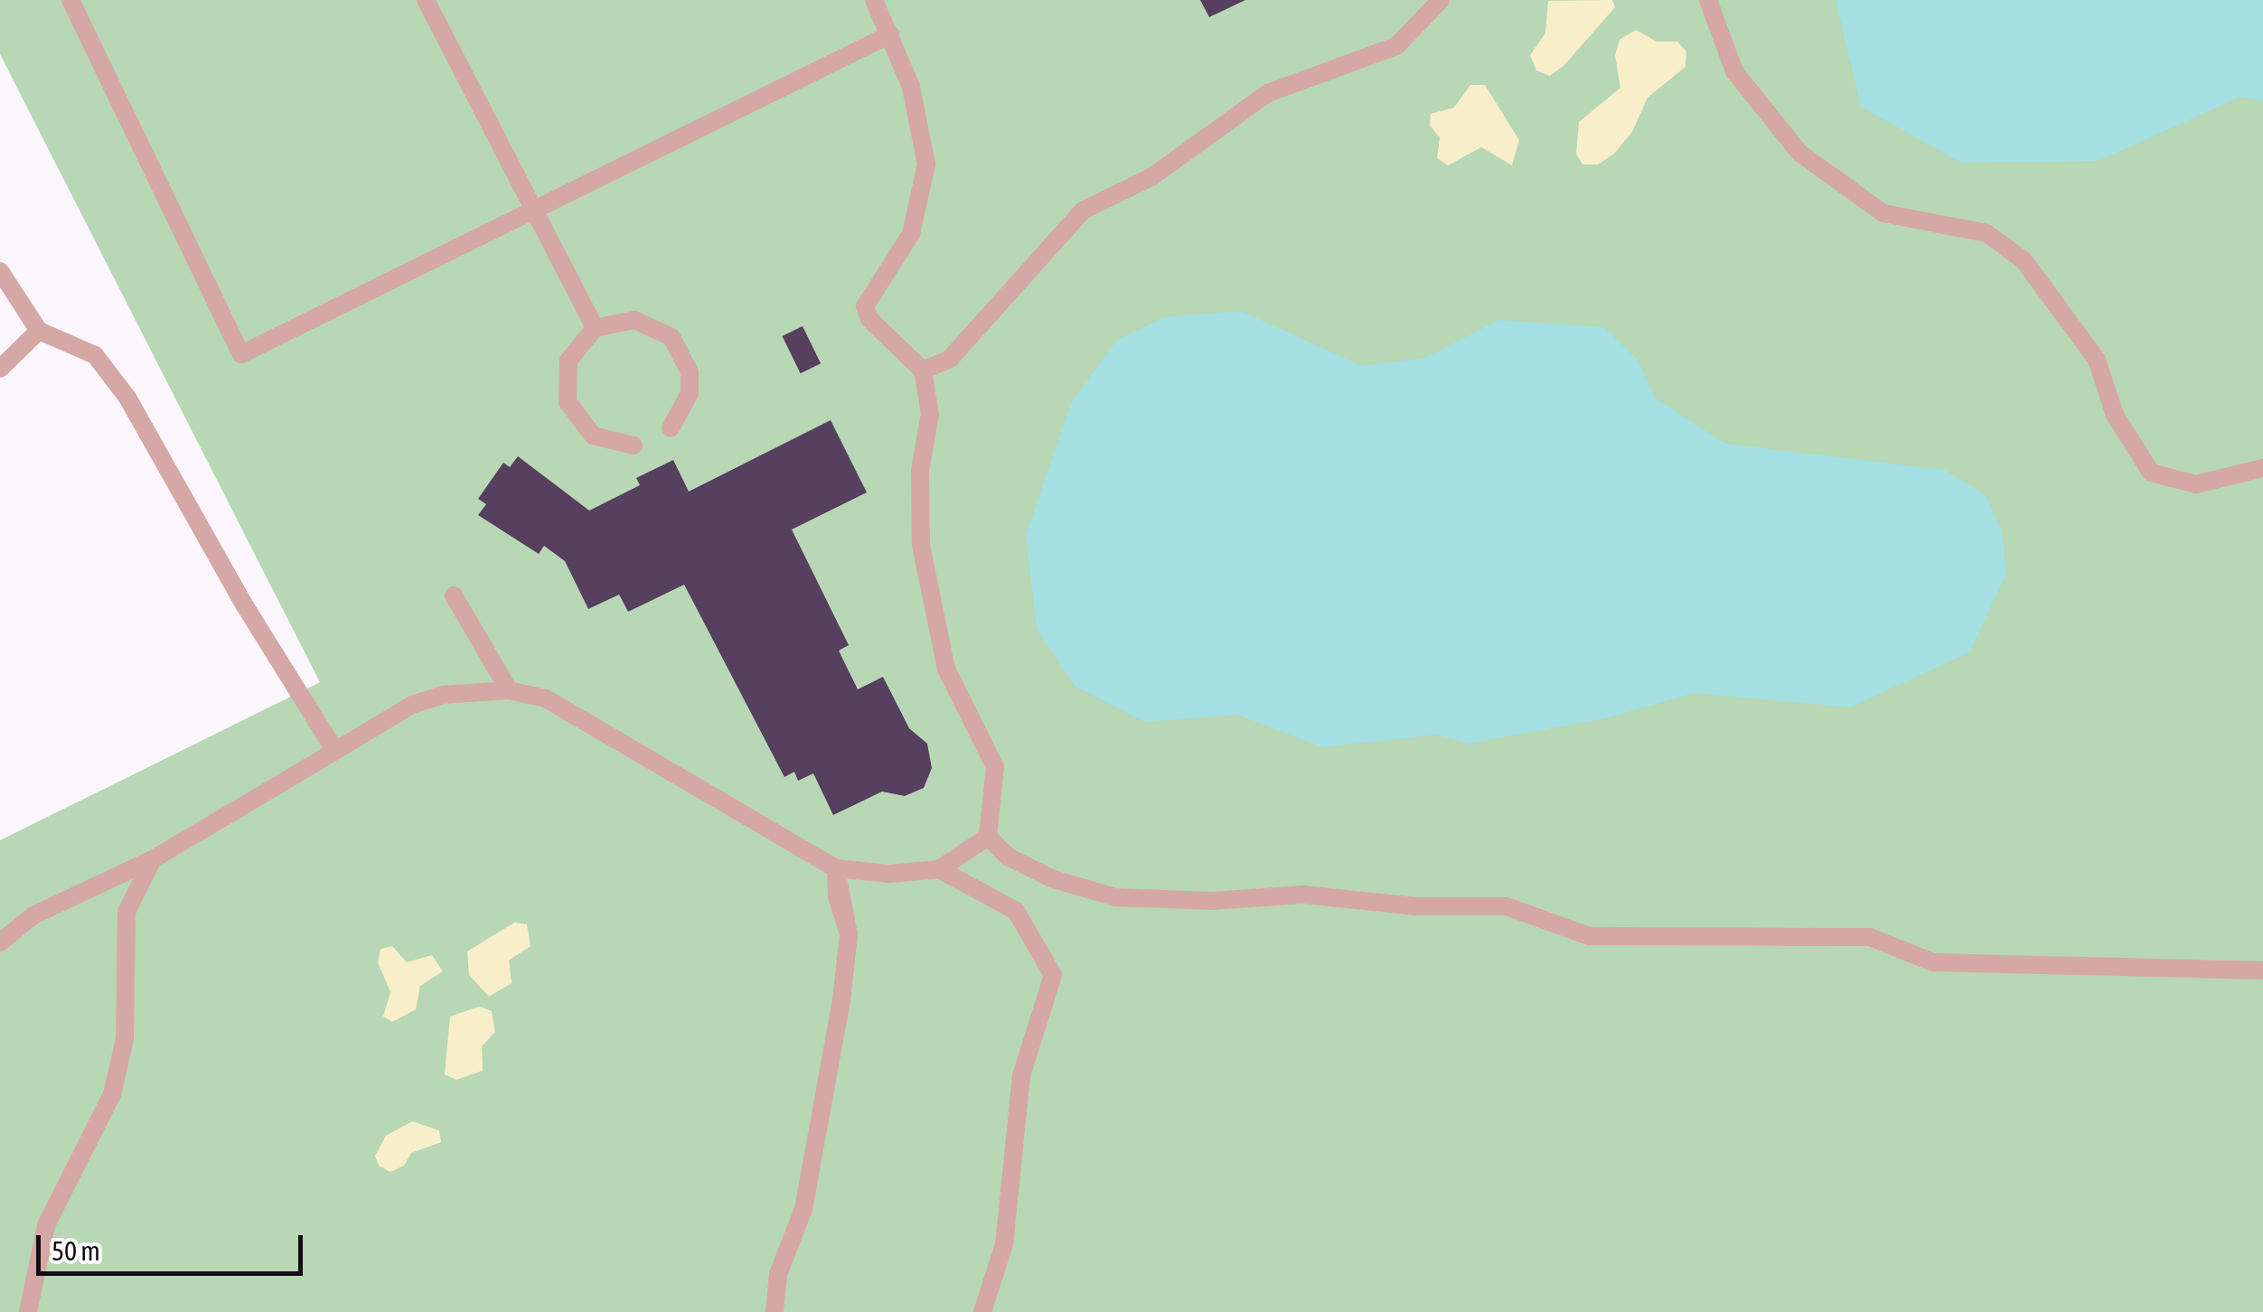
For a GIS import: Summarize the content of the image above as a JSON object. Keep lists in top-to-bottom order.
{
  "scale_bar": "50 m"
}
